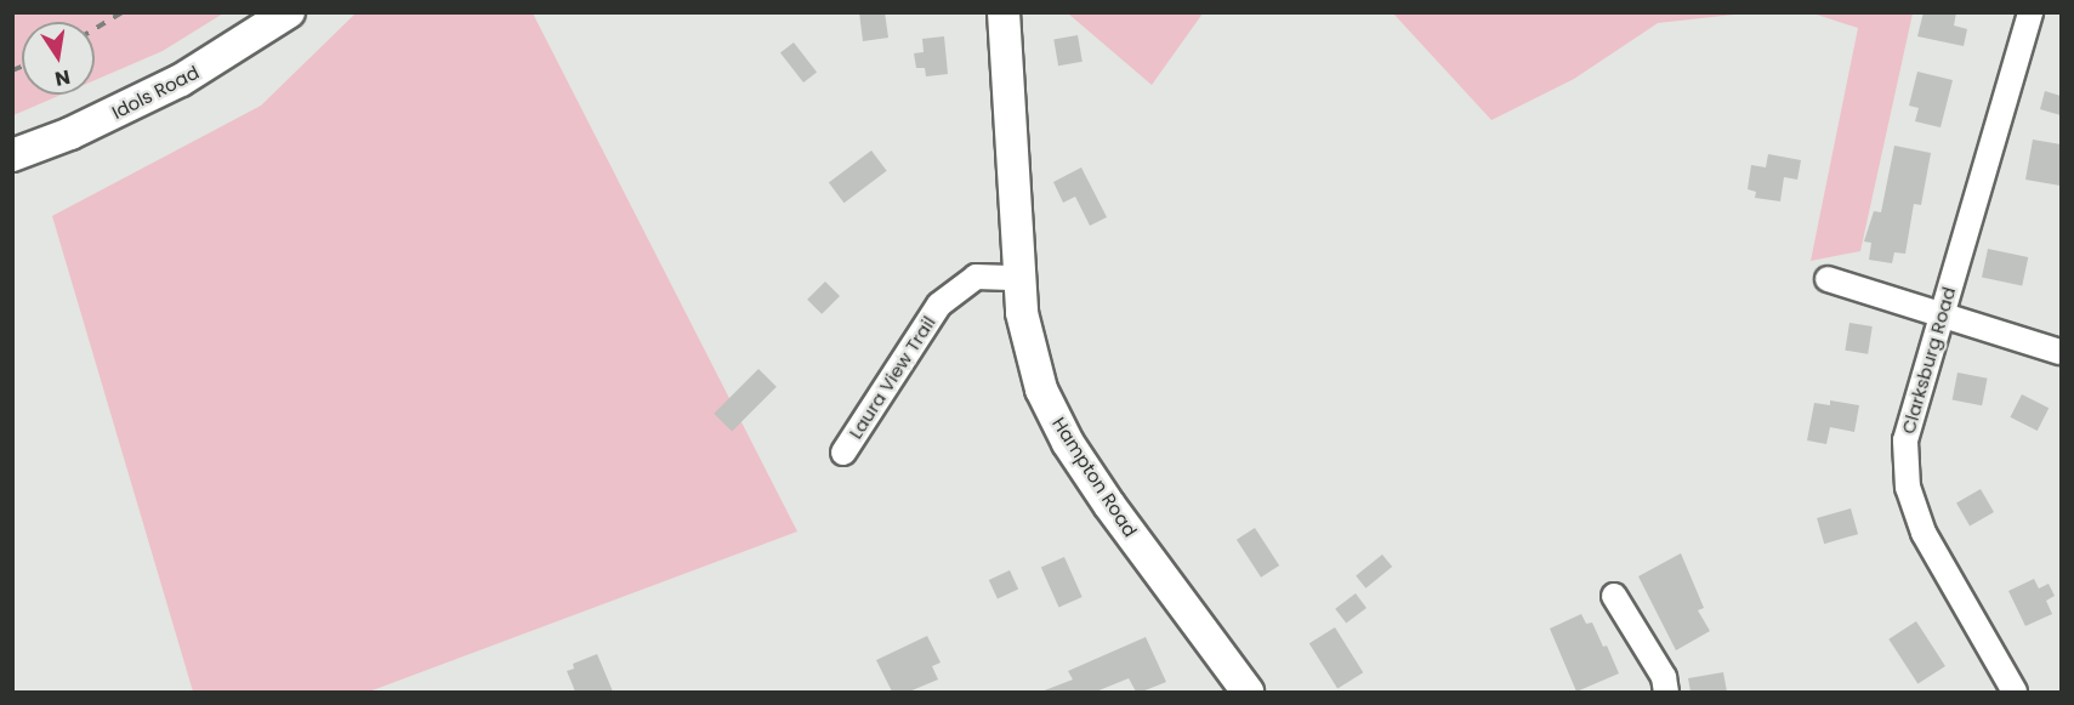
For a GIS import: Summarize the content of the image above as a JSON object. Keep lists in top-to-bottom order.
{
  "streets": {
    "main road": ["Idols Road", "Hampton Road"],
    "street": ["Clarksburg Road", "Laura View Trail"]
  },
  "crossings": [
    ["Laura View Trail", "Hampton Road"]
  ],
  "north": "bottom"
}
